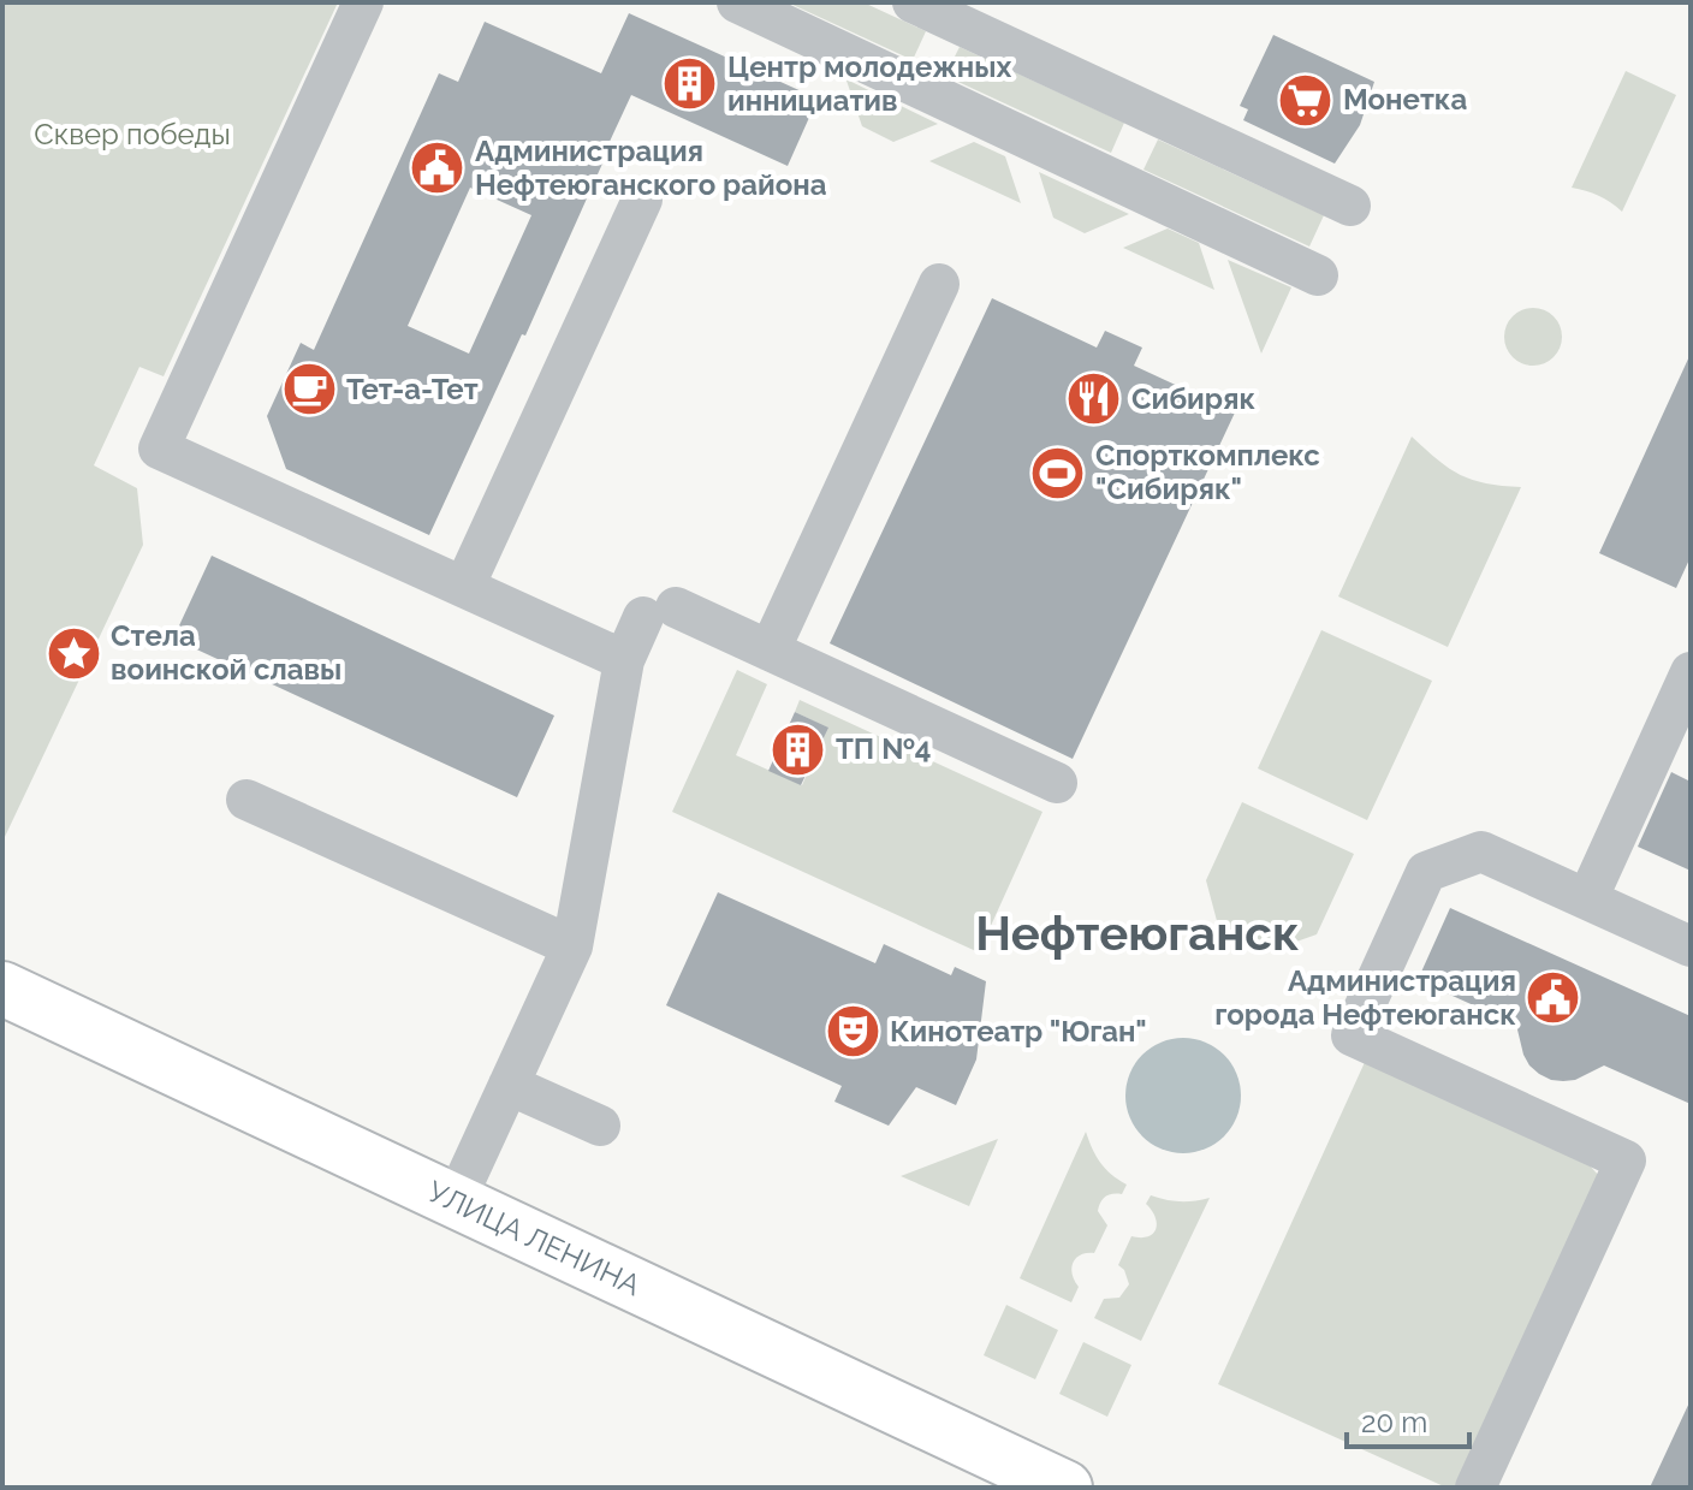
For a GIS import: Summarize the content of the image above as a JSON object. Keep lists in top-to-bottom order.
{
  "streets": {
    "main road": ["УЛИЦА ЛЕНИНА"]
  },
  "districts": ["Нефтеюганск"],
  "parks": ["Сквер победы"],
  "places": {
    "building": ["Центр молодежных иннициатив", "ТП №4"],
    "supermarket": ["Монетка"],
    "public building": ["Администрация Нефтеюганского района", "Администрация города Нефтеюганск"],
    "cafe": ["Тет-а-Тет"],
    "restaurant": ["Сибиряк"],
    "sports": ["Спорткомплекс \"Сибиряк\""],
    "place": ["Стела воинской славы"],
    "theatre": ["Кинотеатр \"Юган\""]
  },
  "scale_bar": "20 m"
}
